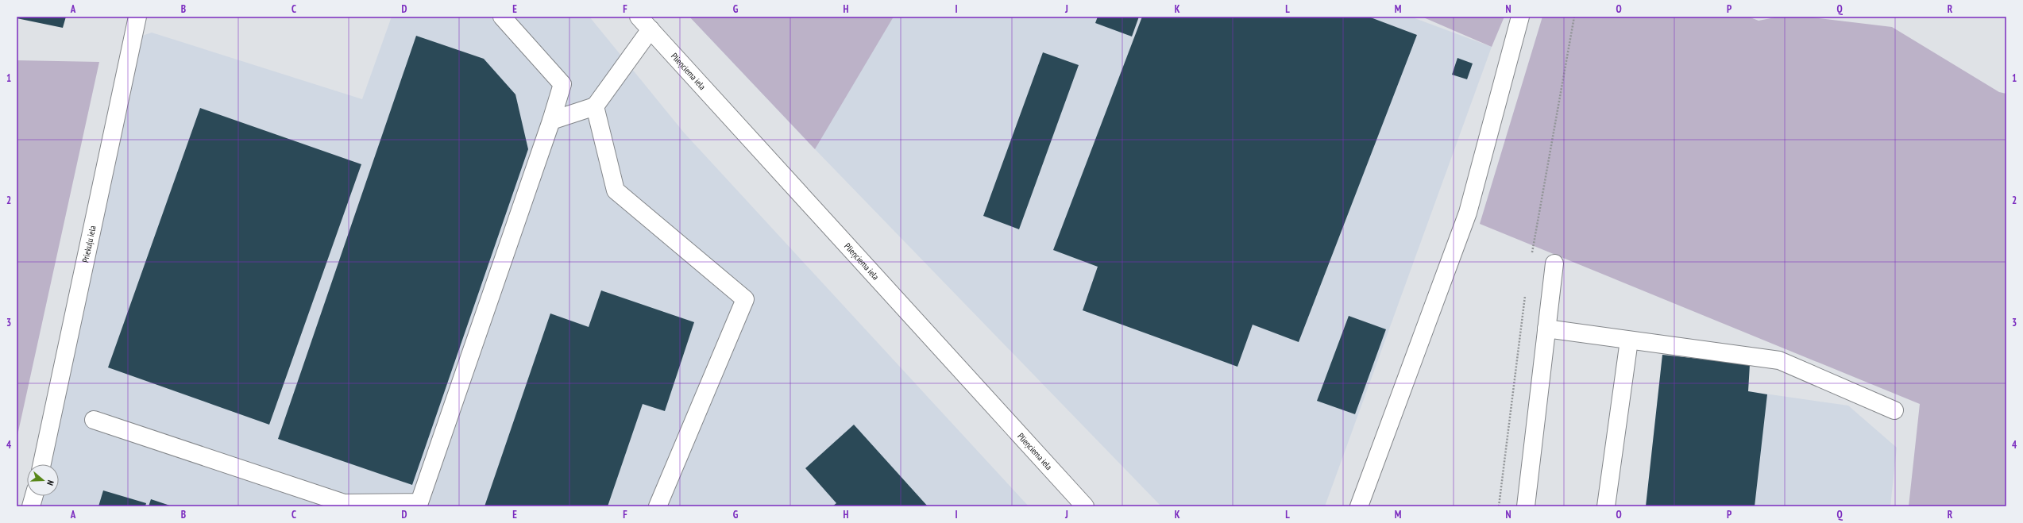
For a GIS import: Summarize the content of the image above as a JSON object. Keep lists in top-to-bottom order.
{
  "streets": {
    "street": ["Plieņciema iela", "Priekuļu iela"]
  },
  "north": "right",
  "grid": {
    "columns": [
      "A",
      "B",
      "C",
      "D",
      "E",
      "F",
      "G",
      "H",
      "I",
      "J",
      "K",
      "L",
      "M",
      "N",
      "O",
      "P",
      "Q",
      "R"
    ],
    "rows": [
      "1",
      "2",
      "3",
      "4"
    ]
  }
}
